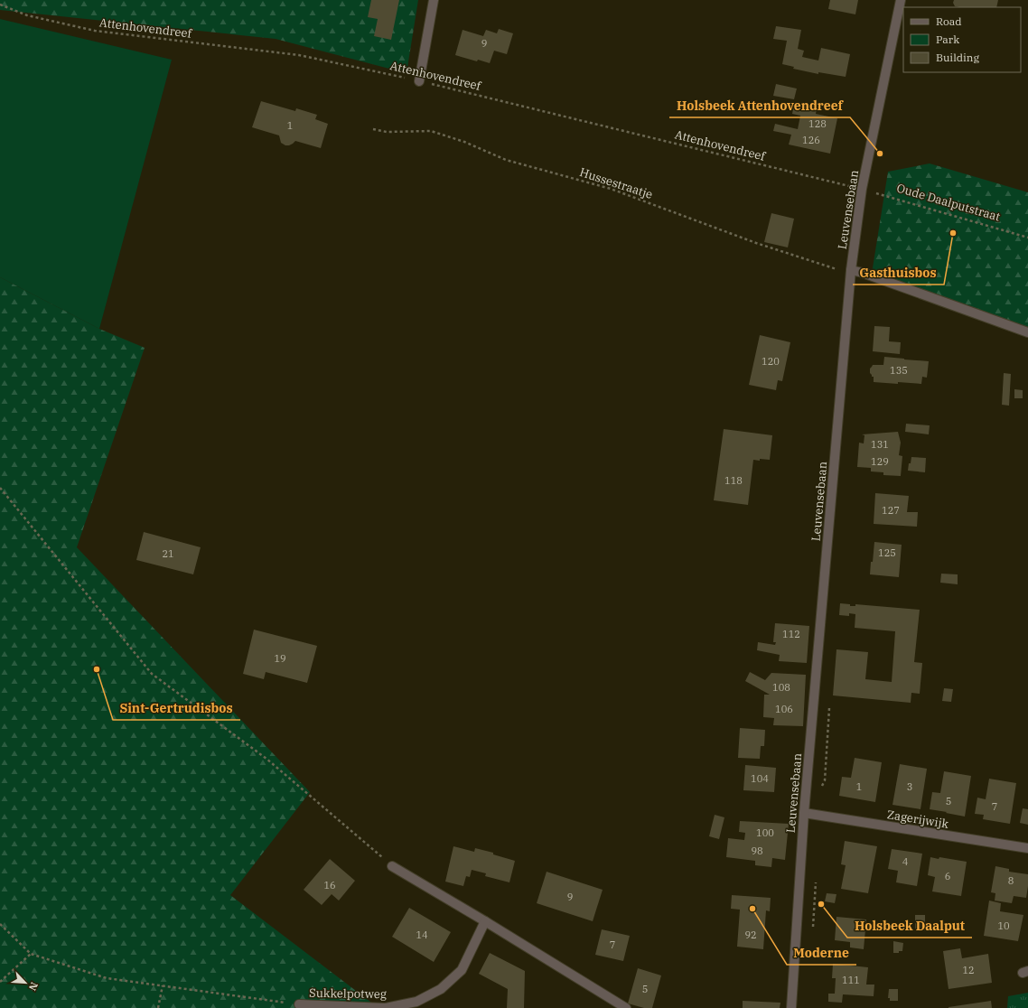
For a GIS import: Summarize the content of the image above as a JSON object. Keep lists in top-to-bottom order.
{
  "streets": {
    "street": ["Leuvensebaan", "Zagerijwijk", "Sukkelpotweg"],
    "path": ["Attenhovendreef", "Hussestraatje", "Oude Daalputstraat"]
  },
  "crossings": [
    ["Attenhovendreef", "Oude Daalputstraat"],
    ["Attenhovendreef", "Leuvensebaan"],
    ["Hussestraatje", "Leuvensebaan"],
    ["Oude Daalputstraat", "Leuvensebaan"],
    ["Leuvensebaan", "Zagerijwijk"]
  ],
  "places": [
    "Holsbeek Attenhovendreef",
    "Gasthuisbos",
    "Sint-Gertrudisbos",
    "Holsbeek Daalput",
    "Moderne"
  ],
  "house_numbers": [
    "9",
    "128",
    "1",
    "126",
    "120",
    "135",
    "131",
    "129",
    "118",
    "127",
    "125",
    "21",
    "112",
    "19",
    "108",
    "106",
    "104",
    "1",
    "3",
    "5",
    "7",
    "100",
    "98",
    "4",
    "6",
    "8",
    "16",
    "9",
    "10",
    "14",
    "92",
    "7",
    "12",
    "111",
    "5"
  ],
  "legend": ["Road", "Park", "Building"],
  "north": "bottom right"
}
